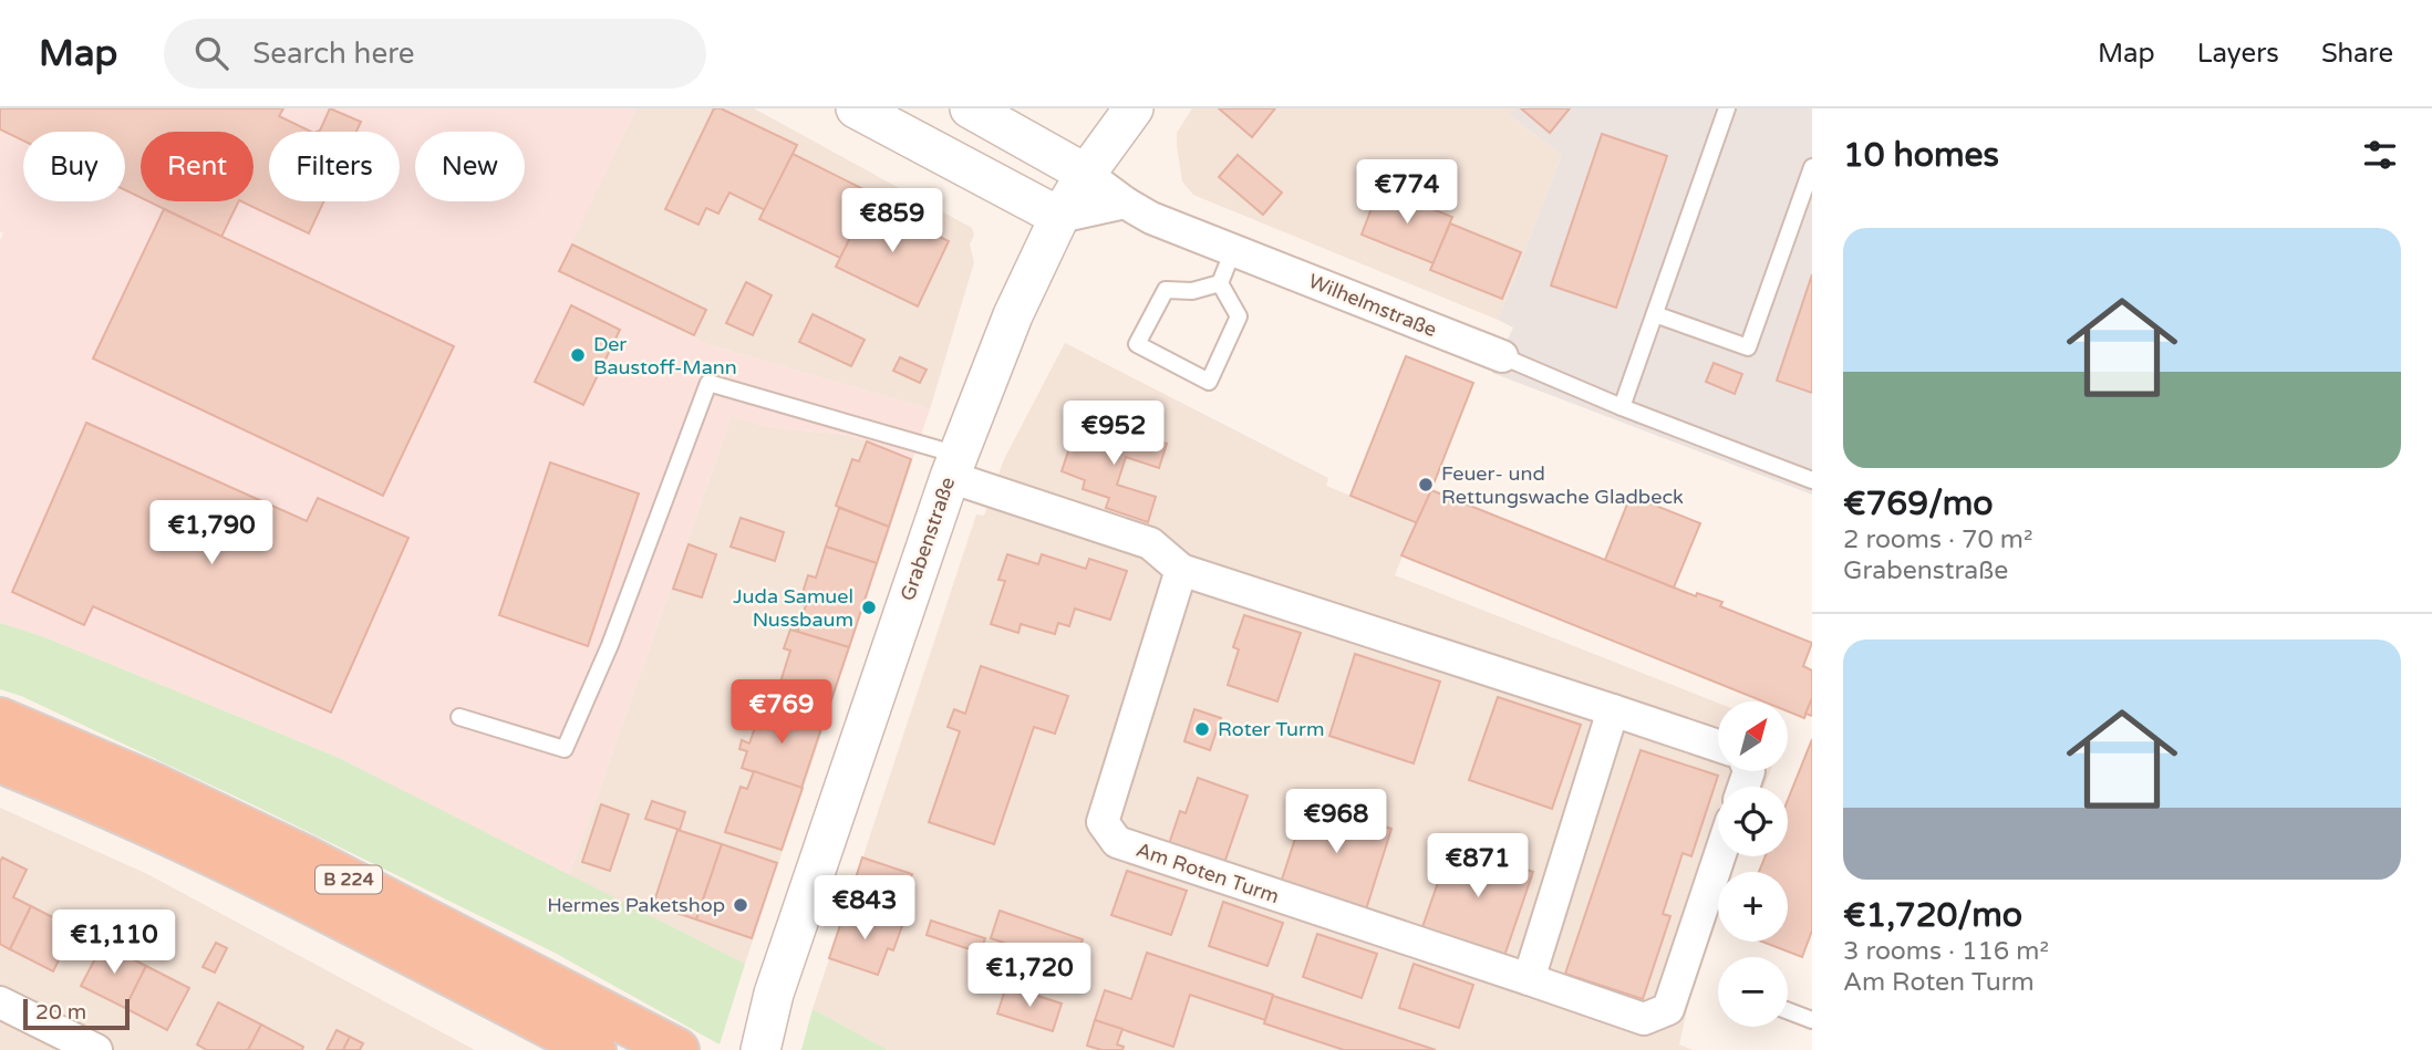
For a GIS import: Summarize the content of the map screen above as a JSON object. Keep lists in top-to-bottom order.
{
  "streets": {
    "highway": ["B 224"],
    "street": ["Wilhelmstraße", "Grabenstraße", "Am Roten Turm"]
  },
  "crossings": [
    ["Wilhelmstraße", "Grabenstraße"]
  ],
  "places": [
    "Der Baustoff-Mann",
    "Feuer- und Rettungswache Gladbeck",
    "Juda Samuel Nussbaum",
    "Roter Turm",
    "Hermes Paketshop"
  ],
  "scale_bar": "20 m",
  "north": "top right",
  "page": {
    "header": "Map",
    "search": "Search here",
    "nav": ["Map", "Layers", "Share"],
    "heading": "10 homes",
    "chip": [
      "Buy",
      "Rent",
      "Filters",
      "New"
    ],
    "price": [
      "€774",
      "€859",
      "€952",
      "€1,790",
      "€769",
      "€968",
      "€871",
      "€843",
      "€1,110",
      "€1,720"
    ],
    "list": [
      {
        "name": "€769/mo",
        "note": "2 rooms · 70 m² · Grabenstraße"
      },
      {
        "name": "€1,720/mo",
        "note": "3 rooms · 116 m² · Am Roten Turm"
      }
    ],
    "map_buttons": ["+", "−"],
    "scale": "20 m"
  }
}
